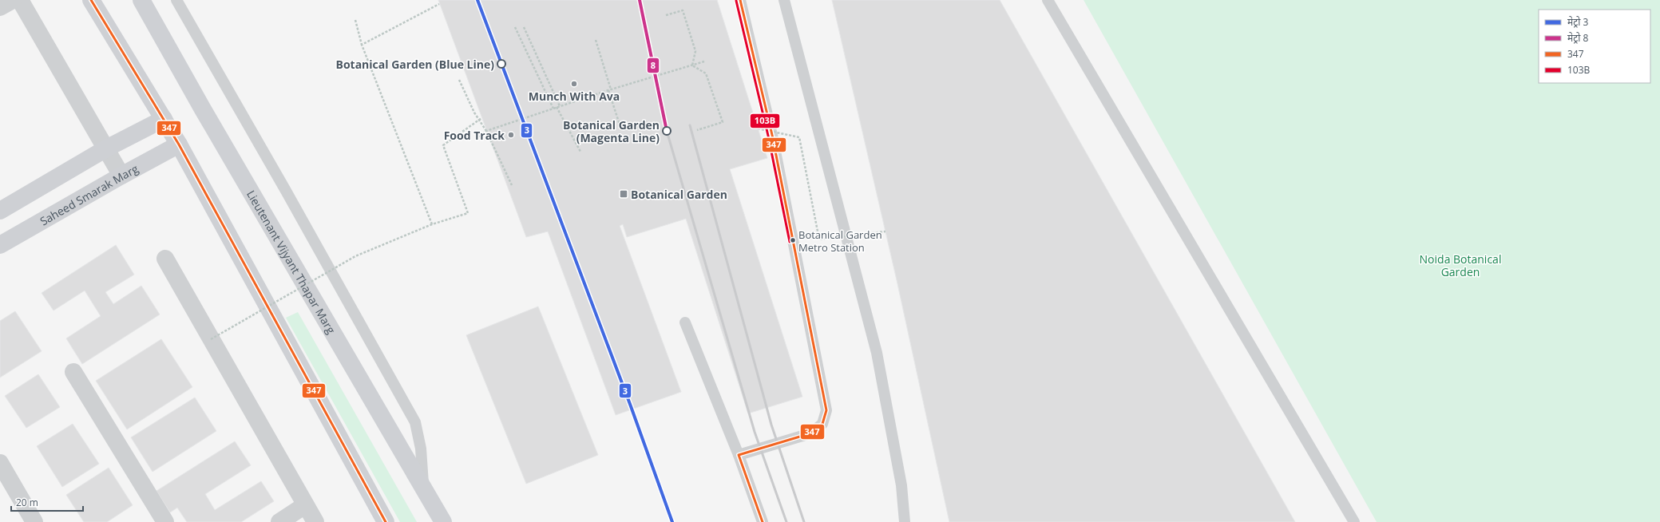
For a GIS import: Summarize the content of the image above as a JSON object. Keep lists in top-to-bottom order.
{
  "streets": {
    "main road": ["Saheed Smarak Marg", "Lieutenant Vijyant Thapar Marg"]
  },
  "parks": ["Noida Botanical Garden"],
  "places": {
    "other": [
      "Botanical Garden (Blue Line)",
      "Munch With Ava",
      "Botanical Garden (Magenta Line)",
      "Food Track",
      "Botanical Garden Metro Station"
    ],
    "transit": ["Botanical Garden"]
  },
  "lines": [
    "metro line 3",
    "metro line 8",
    "transit line 347",
    "transit line 103B"
  ],
  "legend": [
    "मेट्रो 3",
    "मेट्रो 8",
    "347",
    "103B"
  ],
  "scale_bar": "20 m"
}
